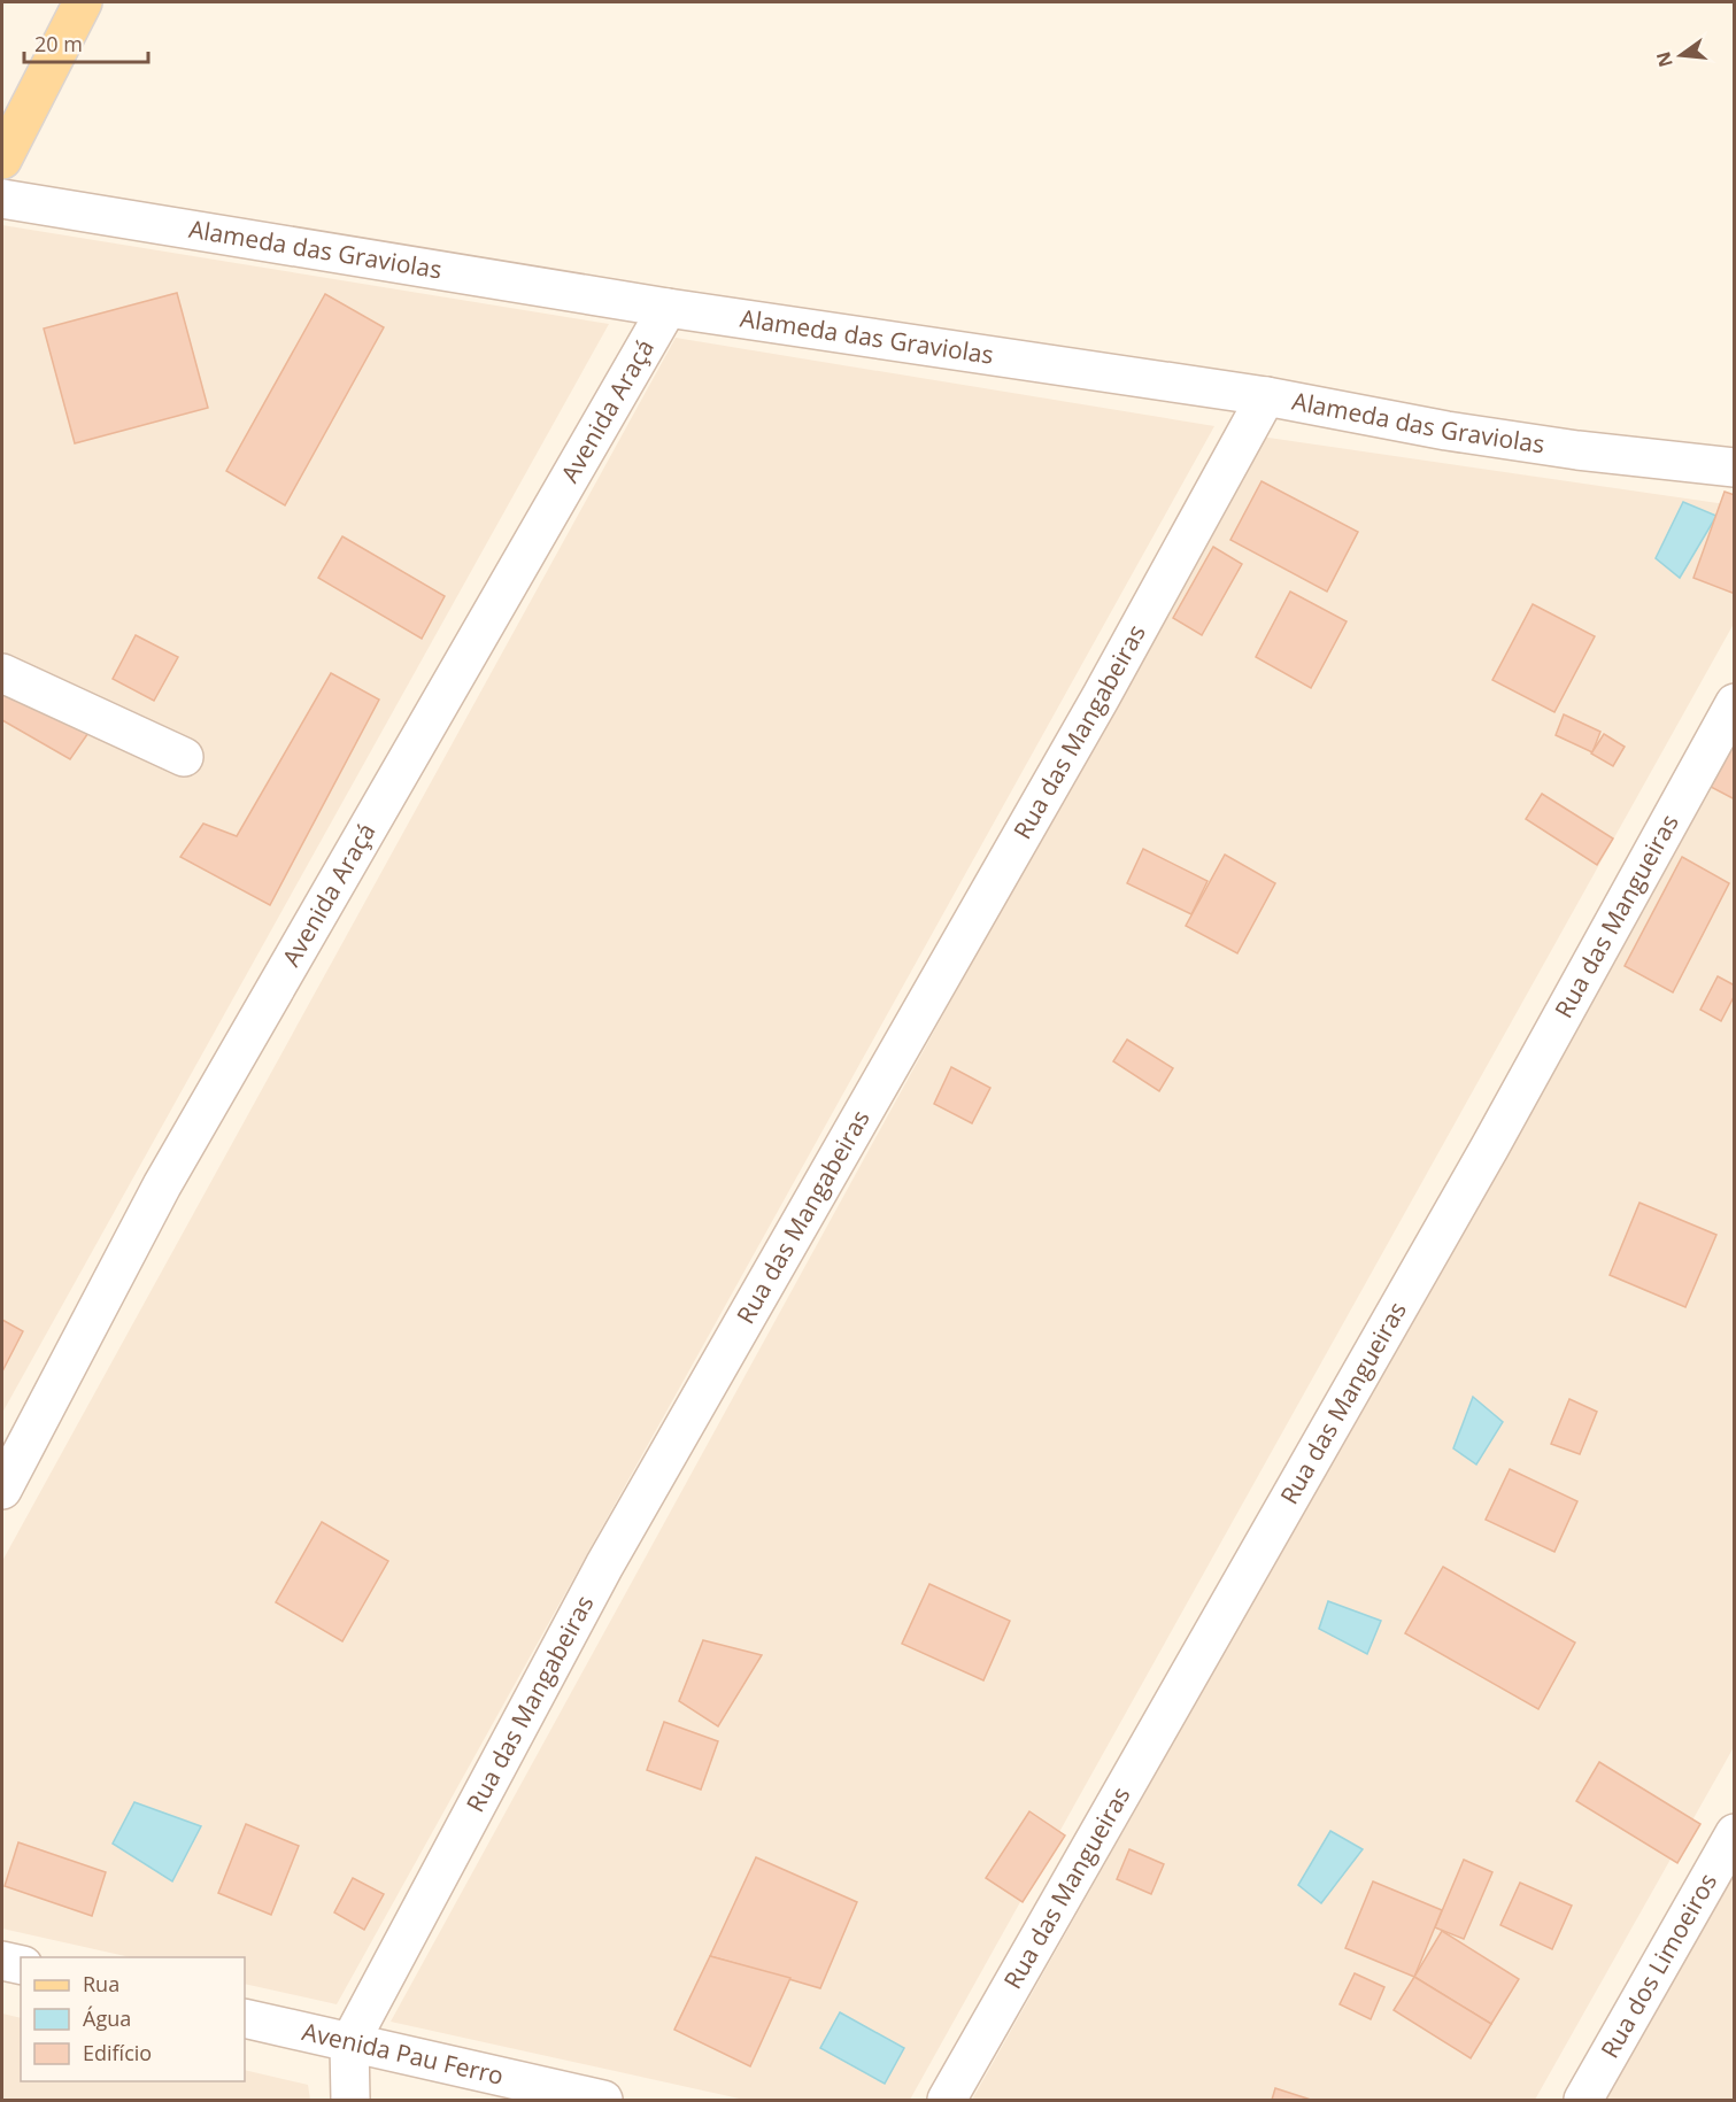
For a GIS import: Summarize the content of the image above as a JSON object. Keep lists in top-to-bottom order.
{
  "streets": {
    "street": [
      "Alameda das Graviolas",
      "Avenida Araçá",
      "Rua das Mangabeiras",
      "Rua das Mangueiras",
      "Rua dos Limoeiros",
      "Avenida Pau Ferro"
    ]
  },
  "crossings": [
    ["Alameda das Graviolas", "Avenida Araçá"],
    ["Alameda das Graviolas", "Rua das Mangabeiras"],
    ["Rua das Mangabeiras", "Avenida Pau Ferro"]
  ],
  "legend": ["Rua", "Água", "Edifício"],
  "scale_bar": "20 m",
  "north": "left"
}
